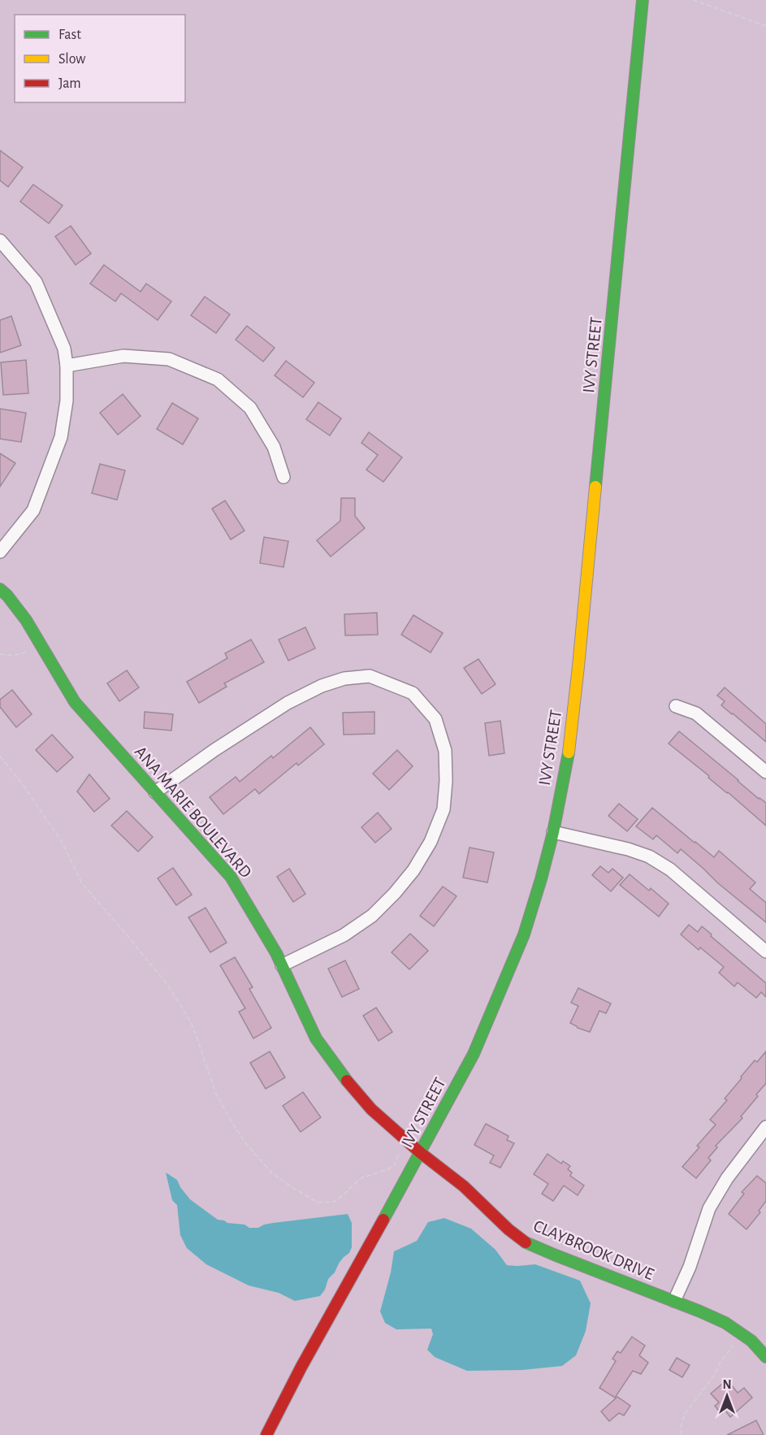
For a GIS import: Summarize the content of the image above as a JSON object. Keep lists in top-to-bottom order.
{
  "streets": {
    "main road": ["IVY STREET", "ANA MARIE BOULEVARD", "CLAYBROOK DRIVE"]
  },
  "crossings": [
    ["IVY STREET", "ANA MARIE BOULEVARD"],
    ["IVY STREET", "CLAYBROOK DRIVE"],
    ["ANA MARIE BOULEVARD", "CLAYBROOK DRIVE"]
  ],
  "legend": ["Fast", "Slow", "Jam"],
  "north": "top"
}
